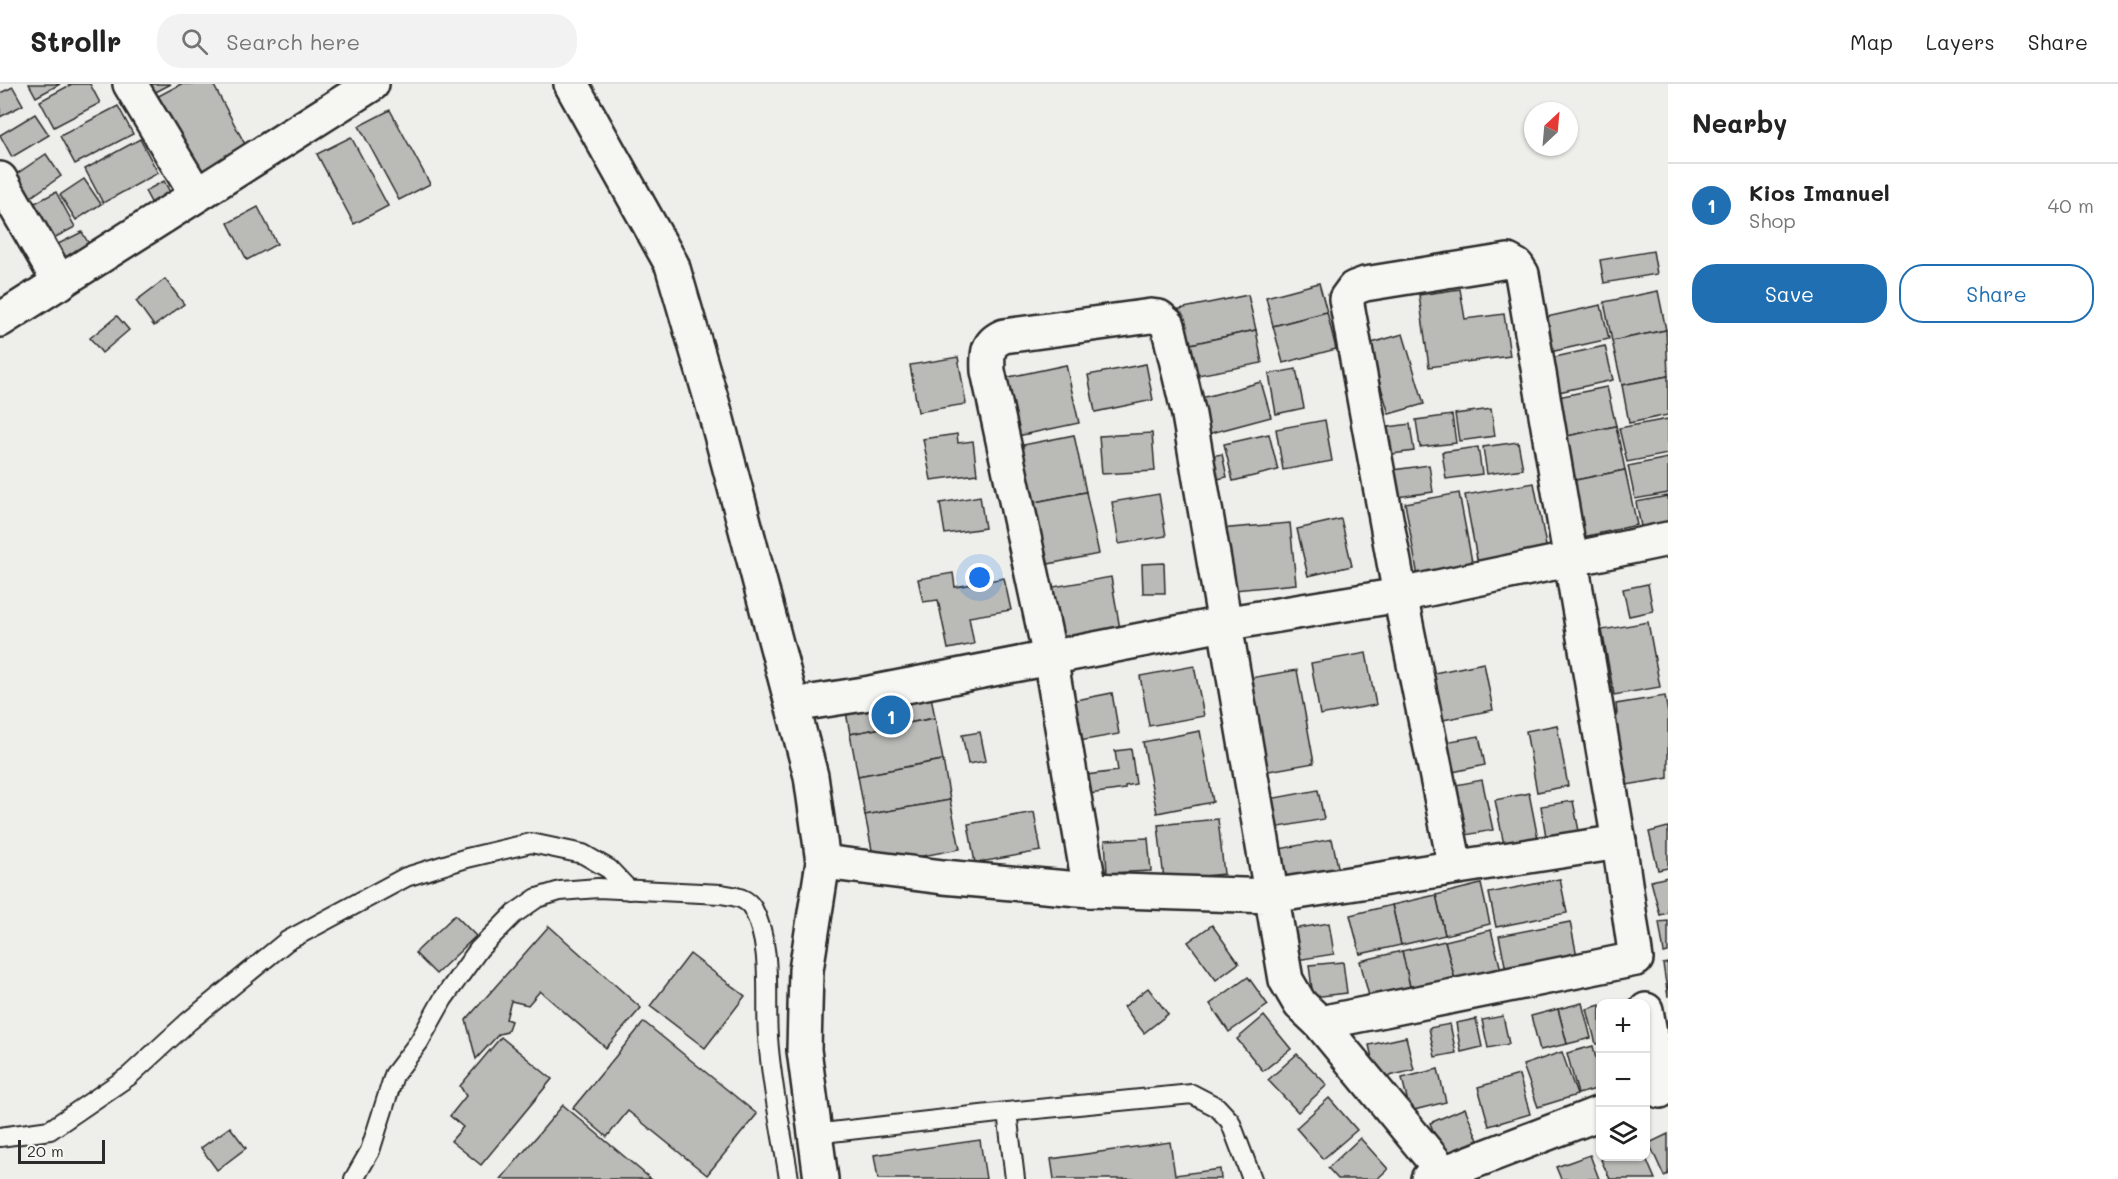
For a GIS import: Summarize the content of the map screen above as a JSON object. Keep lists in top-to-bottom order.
{
  "scale_bar": "20 m",
  "north": "top right",
  "page": {
    "header": "Strollr",
    "search": "Search here",
    "nav": ["Map", "Layers", "Share"],
    "heading": "Nearby",
    "list": [
      {
        "mark": "1",
        "name": "Kios Imanuel",
        "note": "Shop",
        "value": "40 m"
      }
    ],
    "buttons": ["Save", "Share"],
    "pins": "1",
    "map_buttons": ["+", "−"],
    "scale": "20 m"
  }
}
